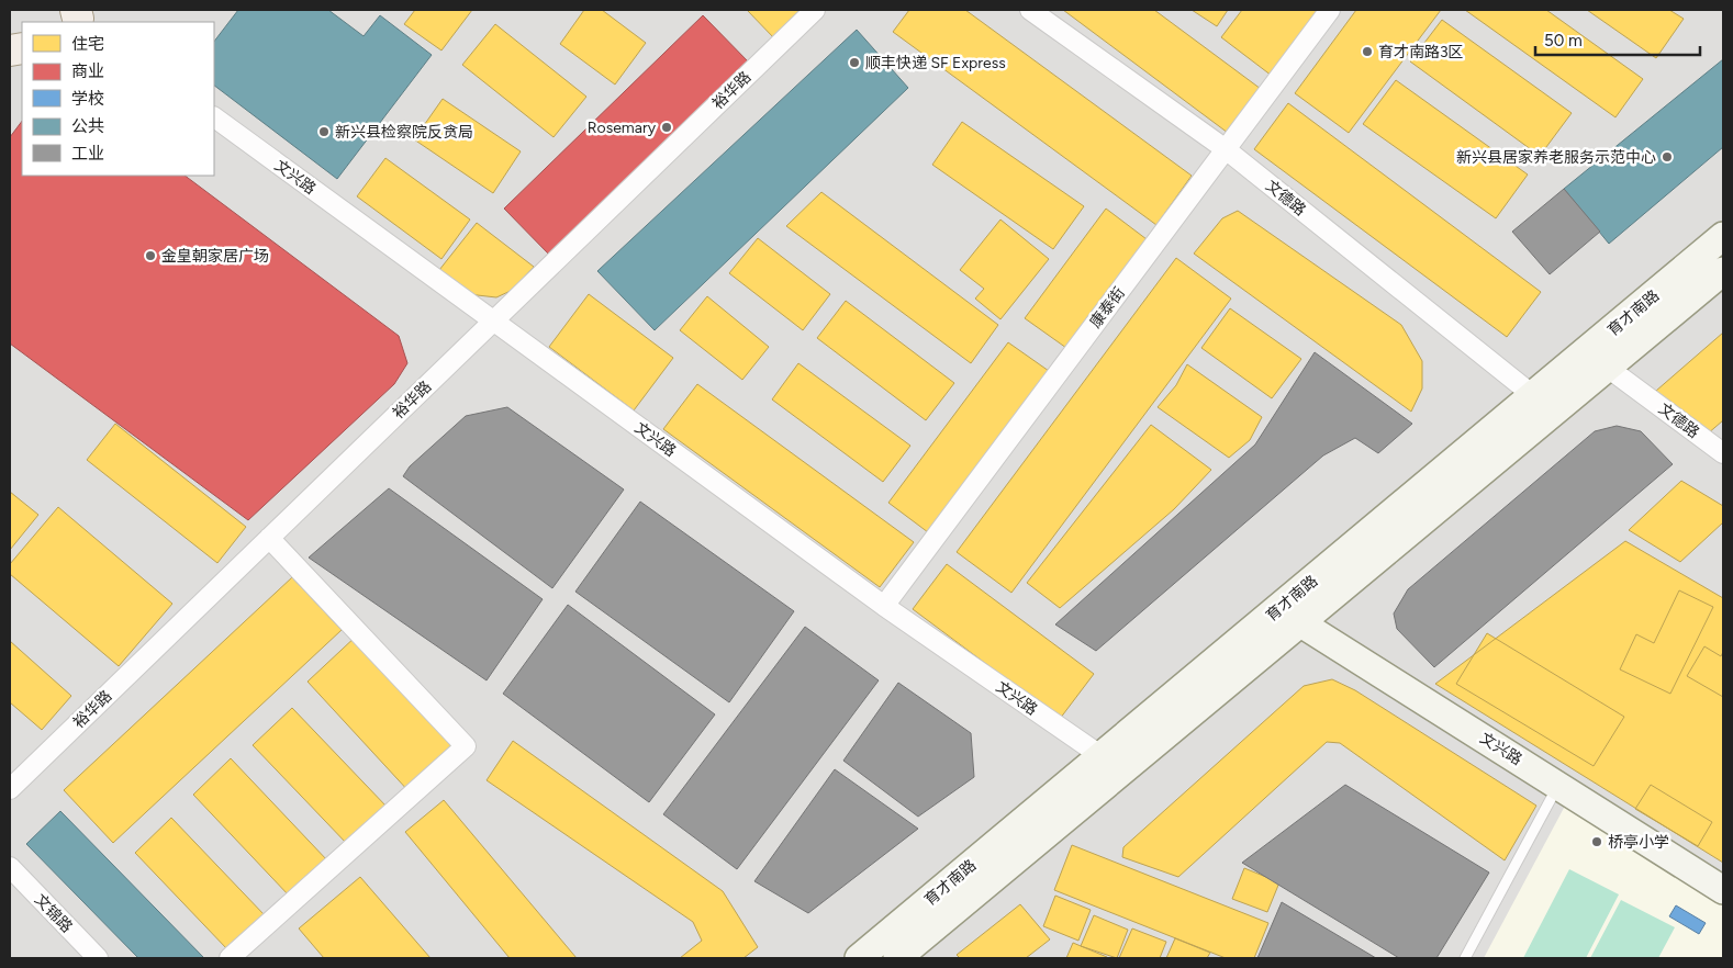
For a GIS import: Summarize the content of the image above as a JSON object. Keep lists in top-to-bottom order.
{
  "streets": {
    "street": [
      "裕华路",
      "文兴路",
      "文德路",
      "康泰街",
      "育才南路",
      "文锦路"
    ]
  },
  "crossings": [
    ["裕华路", "文兴路"],
    ["文兴路", "康泰街"],
    ["文兴路", "育才南路"],
    ["文德路", "康泰街"],
    ["文德路", "育才南路"]
  ],
  "places": [
    "育才南路3区",
    "顺丰快递 SF Express",
    "Rosemary",
    "新兴县检察院反贪局",
    "新兴县居家养老服务示范中心",
    "金皇朝家居广场",
    "桥亭小学"
  ],
  "legend": [
    "住宅",
    "商业",
    "学校",
    "公共",
    "工业"
  ],
  "scale_bar": "50 m"
}
